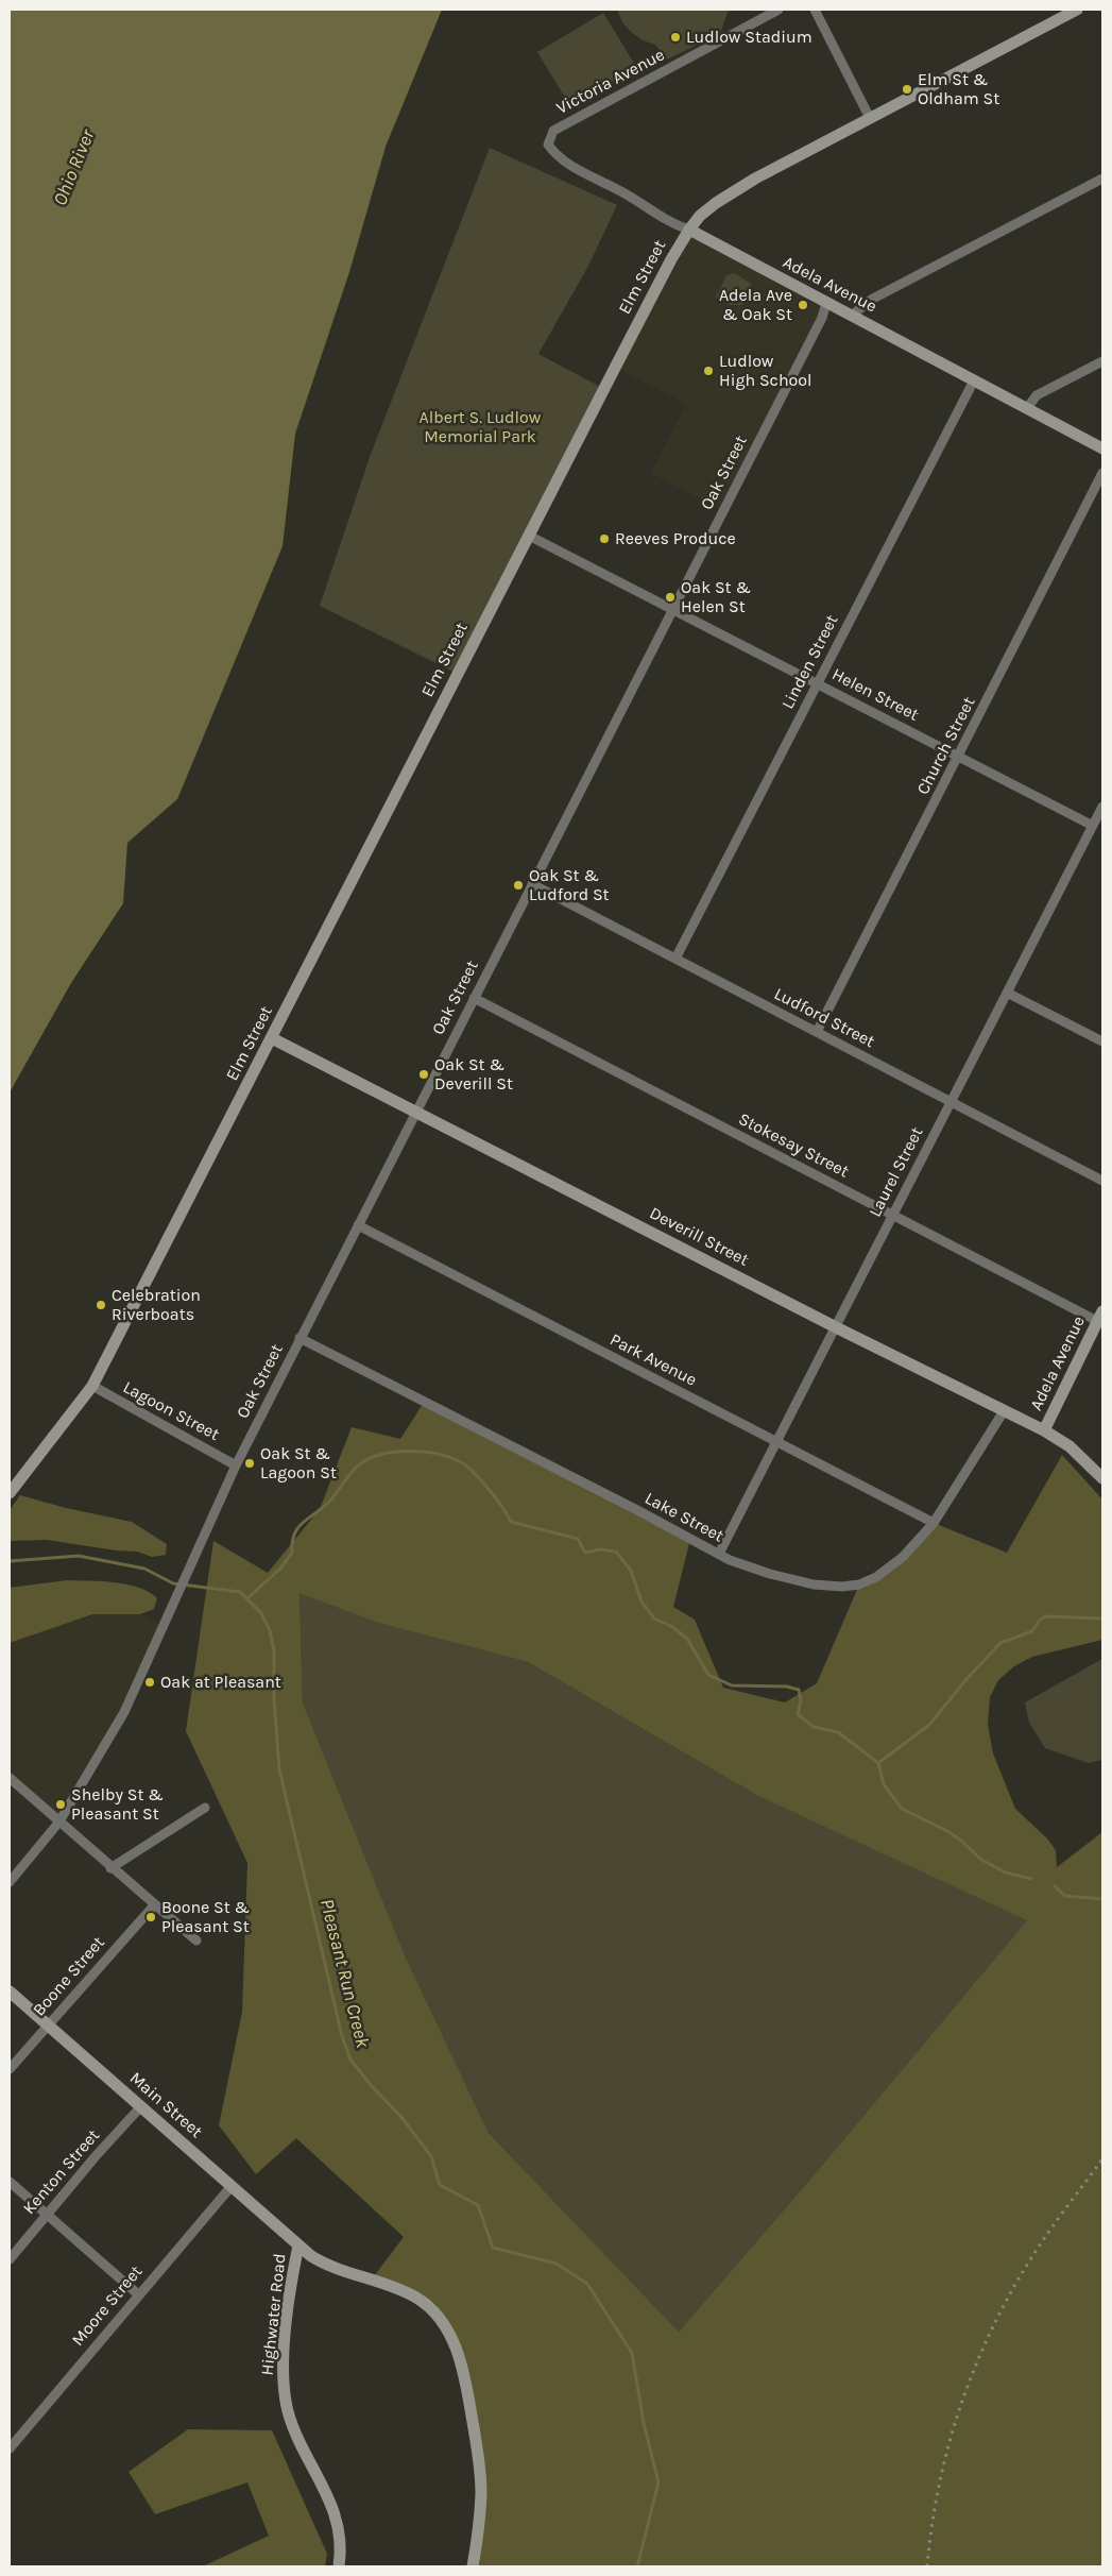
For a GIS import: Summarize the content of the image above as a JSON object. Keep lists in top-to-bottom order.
{
  "streets": {
    "main road": [
      "Elm Street",
      "Adela Avenue",
      "Deverill Street",
      "Main Street",
      "Highwater Road"
    ],
    "street": [
      "Victoria Avenue",
      "Oak Street",
      "Linden Street",
      "Helen Street",
      "Church Street",
      "Ludford Street",
      "Stokesay Street",
      "Laurel Street",
      "Park Avenue",
      "Lagoon Street",
      "Lake Street",
      "Boone Street",
      "Kenton Street",
      "Moore Street"
    ]
  },
  "crossings": [
    ["Victoria Avenue", "Adela Avenue"],
    ["Elm Street", "Adela Avenue"],
    ["Elm Street", "Helen Street"],
    ["Elm Street", "Deverill Street"],
    ["Elm Street", "Lagoon Street"],
    ["Adela Avenue", "Oak Street"],
    ["Adela Avenue", "Linden Street"],
    ["Adela Avenue", "Stokesay Street"],
    ["Adela Avenue", "Deverill Street"],
    ["Oak Street", "Helen Street"],
    ["Oak Street", "Ludford Street"],
    ["Oak Street", "Stokesay Street"],
    ["Oak Street", "Deverill Street"],
    ["Oak Street", "Park Avenue"],
    ["Oak Street", "Lagoon Street"],
    ["Oak Street", "Lake Street"],
    ["Linden Street", "Helen Street"],
    ["Linden Street", "Ludford Street"],
    ["Helen Street", "Church Street"],
    ["Helen Street", "Laurel Street"],
    ["Church Street", "Ludford Street"],
    ["Ludford Street", "Laurel Street"],
    ["Stokesay Street", "Laurel Street"],
    ["Laurel Street", "Deverill Street"],
    ["Laurel Street", "Park Avenue"],
    ["Laurel Street", "Lake Street"],
    ["Deverill Street", "Lake Street"],
    ["Park Avenue", "Lake Street"],
    ["Boone Street", "Main Street"],
    ["Main Street", "Kenton Street"],
    ["Main Street", "Moore Street"],
    ["Main Street", "Highwater Road"]
  ],
  "water": ["Ohio River", "Pleasant Run Creek"],
  "parks": ["Albert S. Ludlow Memorial Park"],
  "places": [
    "Ludlow Stadium",
    "Elm St & Oldham St",
    "Adela Ave & Oak St",
    "Ludlow High School",
    "Reeves Produce",
    "Oak St & Helen St",
    "Oak St & Ludford St",
    "Oak St & Deverill St",
    "Celebration Riverboats",
    "Oak St & Lagoon St",
    "Oak at Pleasant",
    "Shelby St & Pleasant St",
    "Boone St & Pleasant St"
  ]
}
